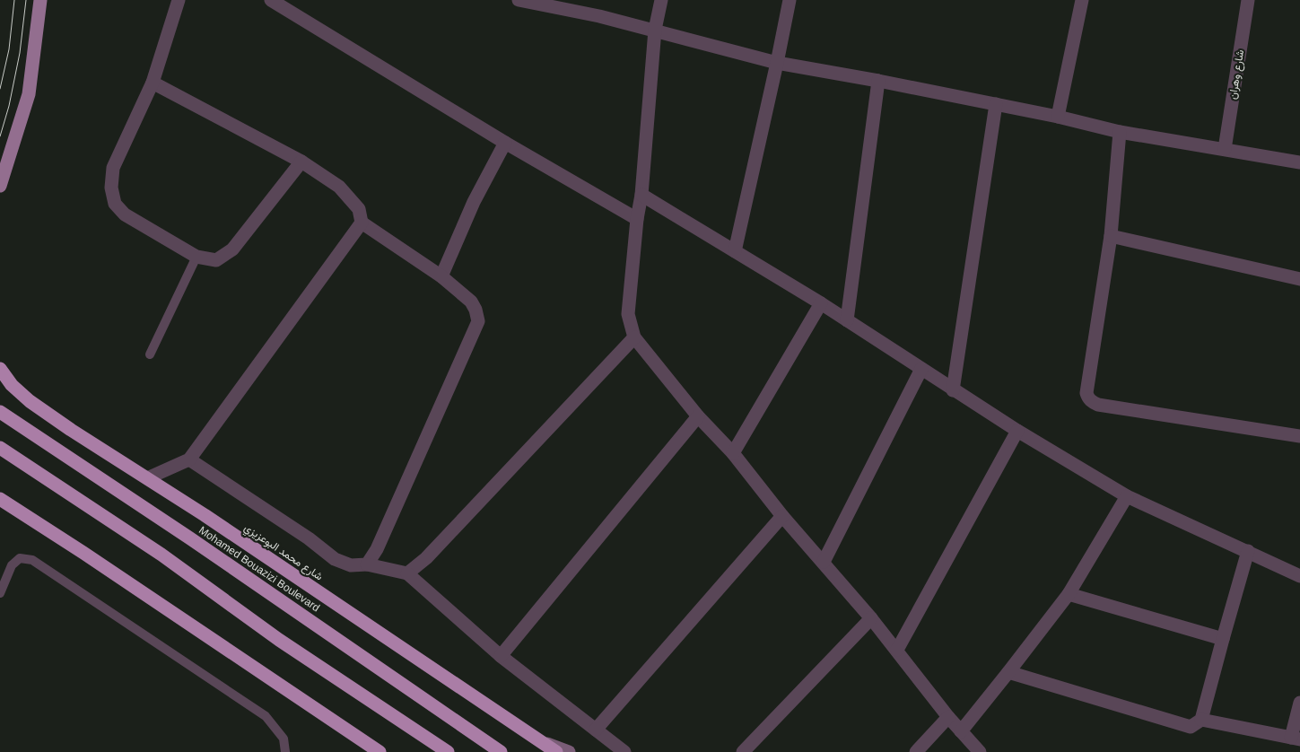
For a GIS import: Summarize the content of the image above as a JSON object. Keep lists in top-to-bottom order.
{
  "streets": {
    "highway": ["شارع محمد البوعزيزي", "Mohamed Bouazizi Boulevard"],
    "street": ["شارع وهران"]
  }
}
